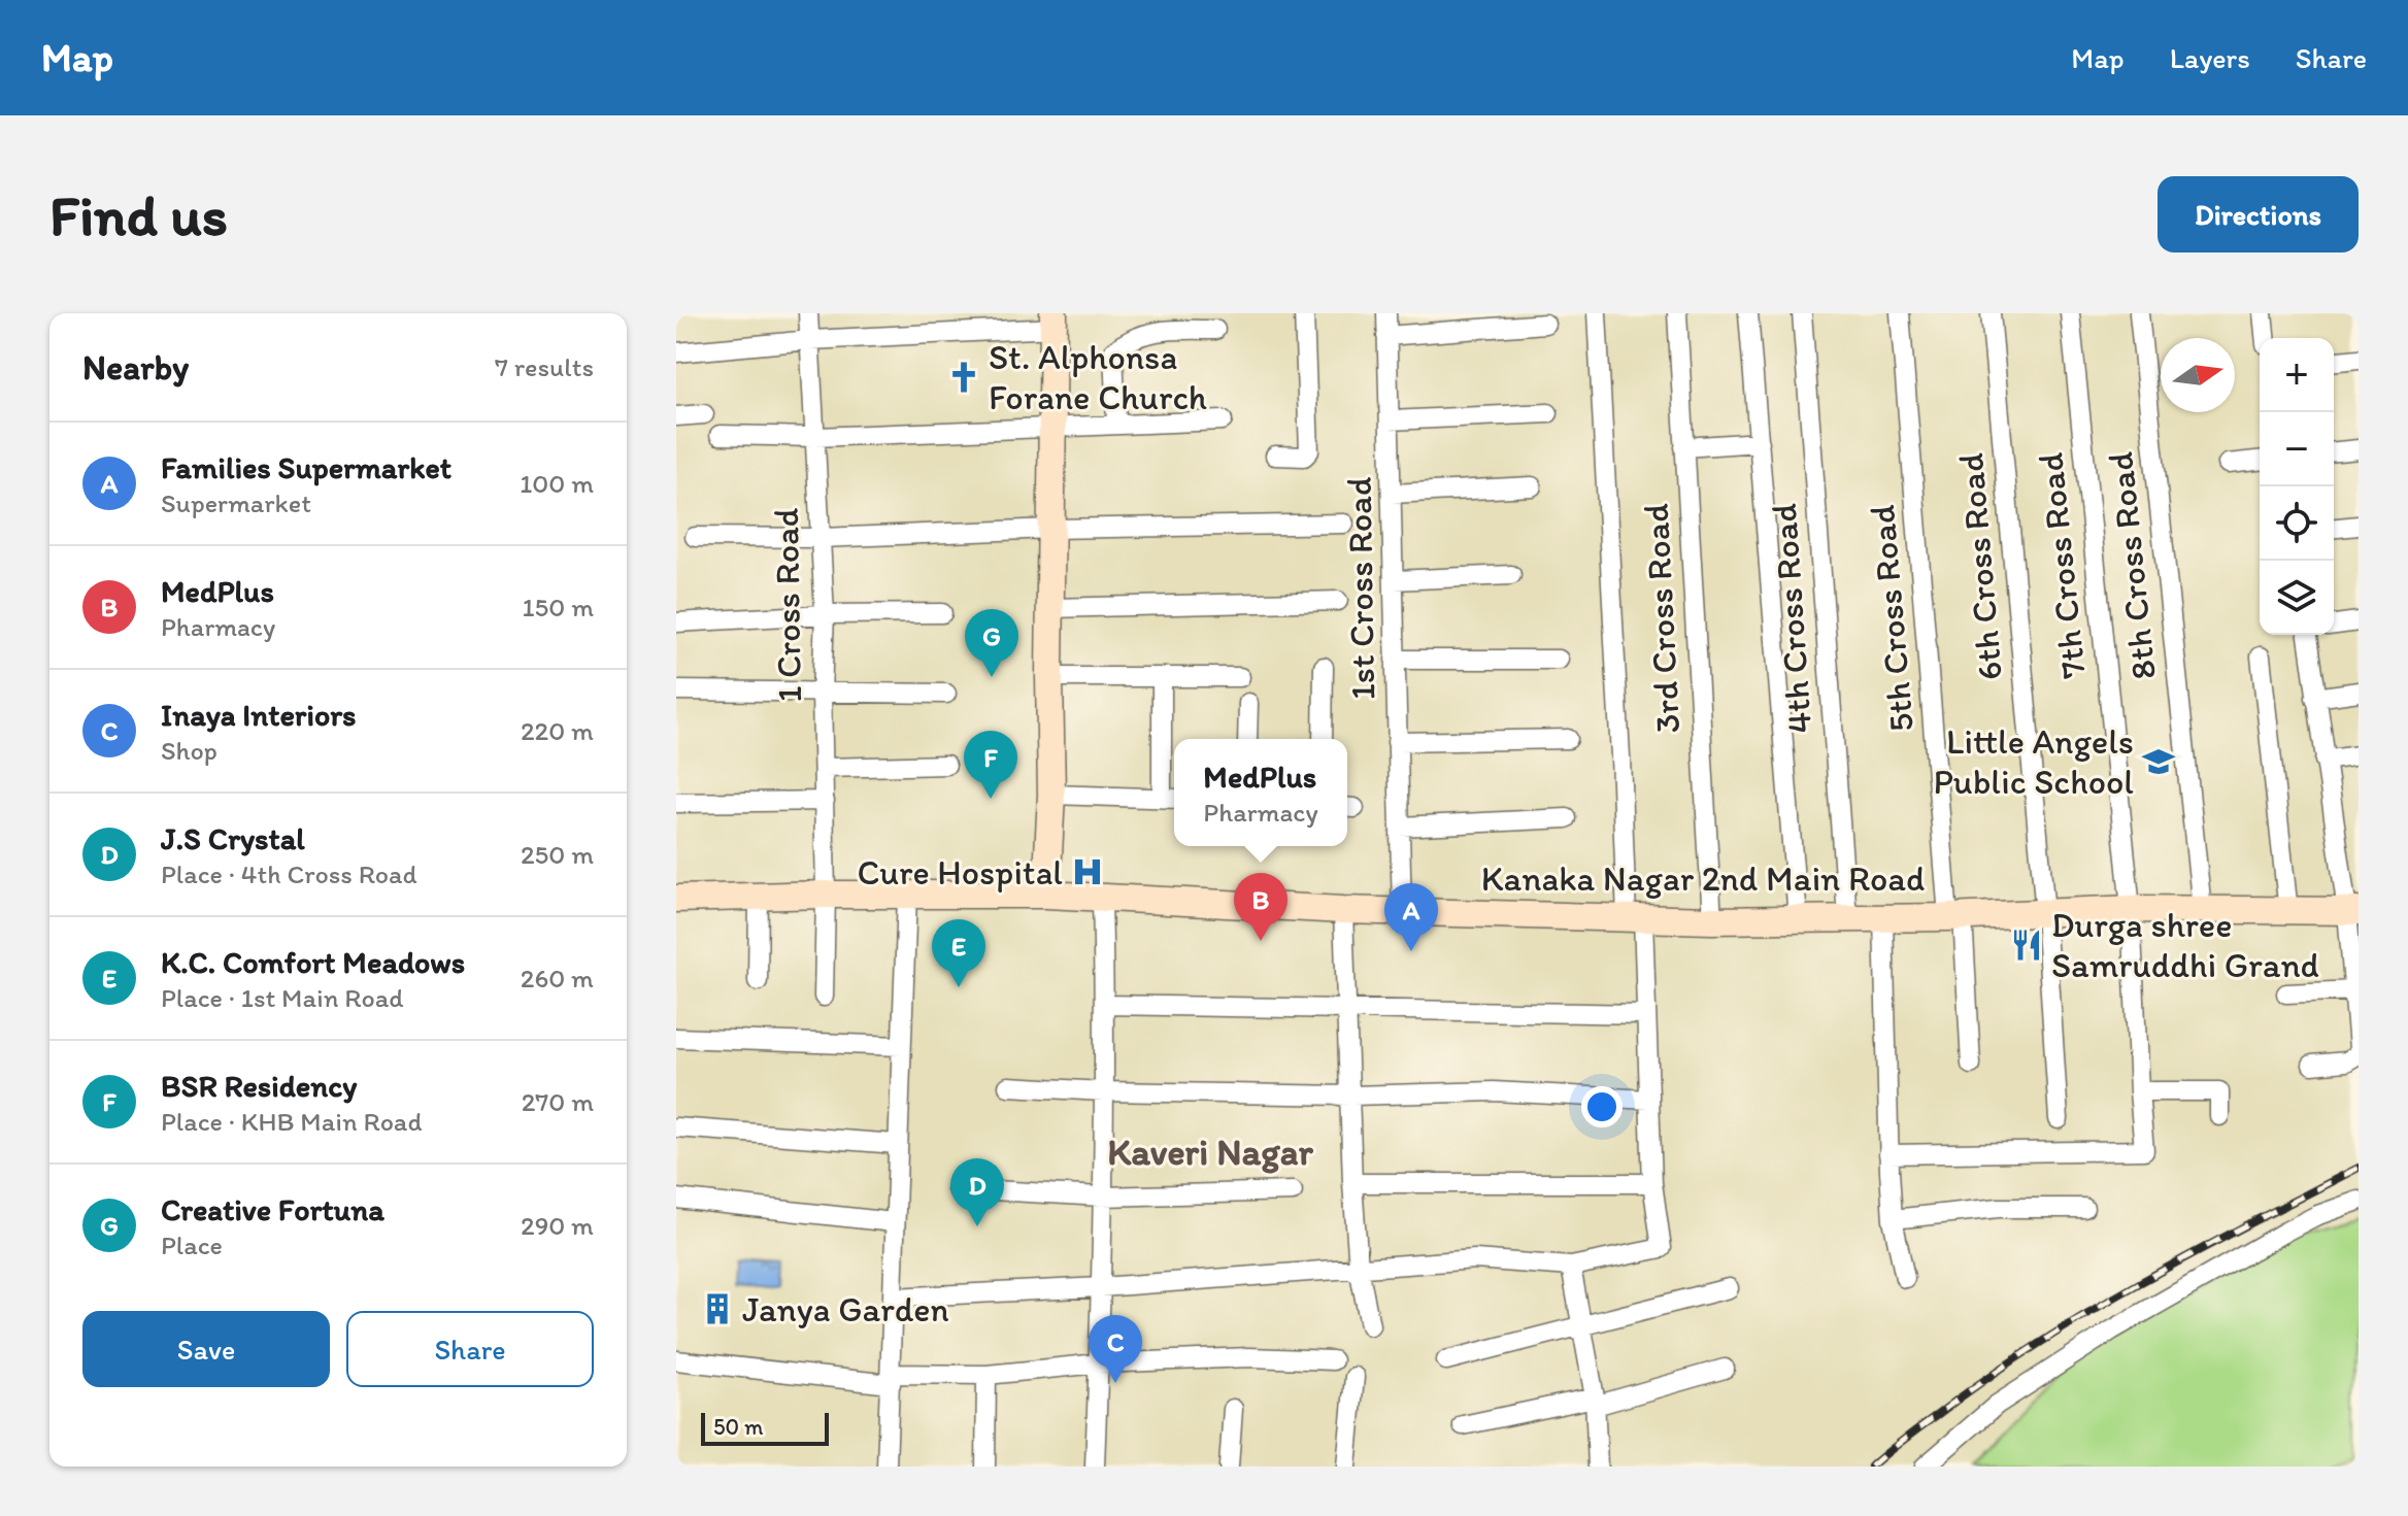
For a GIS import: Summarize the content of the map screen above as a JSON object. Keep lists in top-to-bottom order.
{
  "streets": {
    "main road": ["Kanaka Nagar 2nd Main Road"],
    "street": [
      "7th Cross Road",
      "8th Cross Road",
      "6th Cross Road",
      "1st Cross Road",
      "1 Cross Road",
      "3rd Cross Road",
      "4th Cross Road",
      "5th Cross Road"
    ]
  },
  "crossings": [
    ["7th Cross Road", "Kanaka Nagar 2nd Main Road"],
    ["8th Cross Road", "Kanaka Nagar 2nd Main Road"],
    ["6th Cross Road", "Kanaka Nagar 2nd Main Road"],
    ["1st Cross Road", "Kanaka Nagar 2nd Main Road"],
    ["1 Cross Road", "Kanaka Nagar 2nd Main Road"],
    ["3rd Cross Road", "Kanaka Nagar 2nd Main Road"],
    ["4th Cross Road", "Kanaka Nagar 2nd Main Road"],
    ["5th Cross Road", "Kanaka Nagar 2nd Main Road"]
  ],
  "districts": ["Kaveri Nagar"],
  "places": {
    "church": ["St. Alphonsa Forane Church"],
    "school or university": ["Little Angels Public School"],
    "hospital": ["Cure Hospital"],
    "restaurant": ["Durga shree Samruddhi Grand"],
    "building": ["Janya Garden"]
  },
  "scale_bar": "50 m",
  "north": "right",
  "page": {
    "header": "Map",
    "nav": ["Map", "Layers", "Share"],
    "buttons": [
      "Directions",
      ["Save", "Share"]
    ],
    "title": "Find us",
    "heading": ["Nearby", "7 results"],
    "map_buttons": ["+", "−"],
    "list": [
      {
        "mark": "A",
        "name": "Families Supermarket",
        "note": "Supermarket",
        "value": "100 m"
      },
      {
        "mark": "B",
        "name": "MedPlus",
        "note": "Pharmacy",
        "value": "150 m"
      },
      {
        "mark": "C",
        "name": "Inaya Interiors",
        "note": "Shop",
        "value": "220 m"
      },
      {
        "mark": "D",
        "name": "J.S Crystal",
        "note": "Place · 4th Cross Road",
        "value": "250 m"
      },
      {
        "mark": "E",
        "name": "K.C. Comfort Meadows",
        "note": "Place · 1st Main Road",
        "value": "260 m"
      },
      {
        "mark": "F",
        "name": "BSR Residency",
        "note": "Place · KHB Main Road",
        "value": "270 m"
      },
      {
        "mark": "G",
        "name": "Creative Fortuna",
        "note": "Place",
        "value": "290 m"
      }
    ],
    "pins": [
      "G",
      "F",
      "B",
      "A",
      "E",
      "D",
      "C"
    ],
    "popup": ["MedPlus", "Pharmacy"],
    "scale": "50 m"
  }
}
